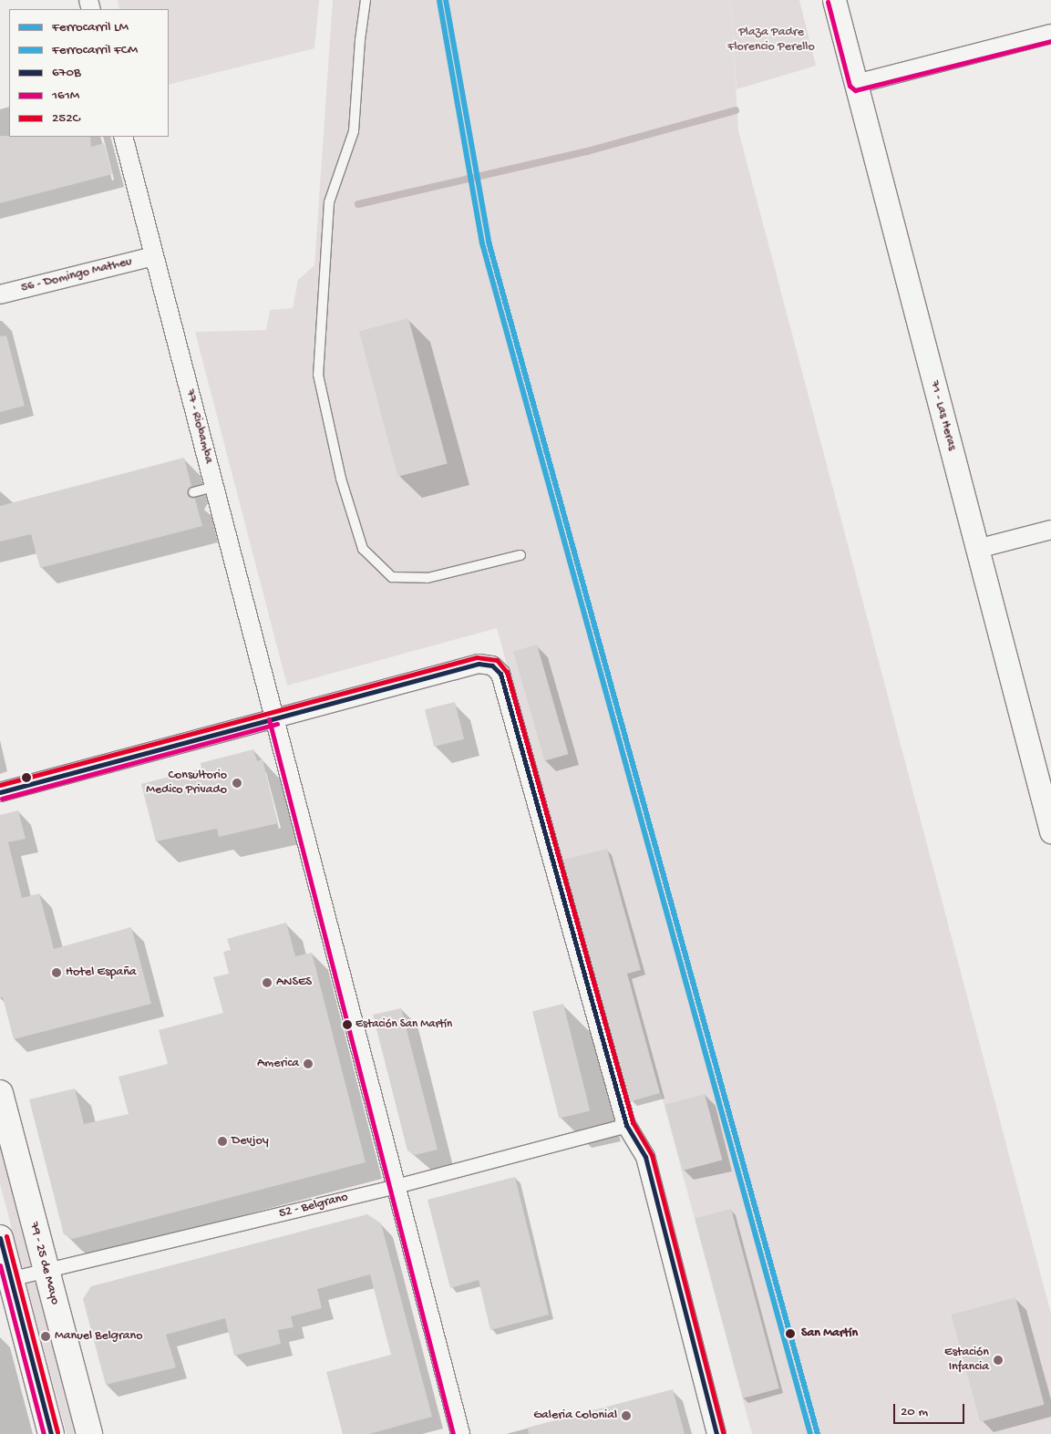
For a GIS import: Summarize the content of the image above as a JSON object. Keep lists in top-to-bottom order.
{
  "streets": {
    "main road": ["79 - 25 de Mayo"],
    "street": [
      "56 - Domingo Matheu",
      "71 - Las Heras",
      "77 - Riobamba",
      "52 - Belgrano"
    ]
  },
  "crossings": [
    ["56 - Domingo Matheu", "77 - Riobamba"],
    ["77 - Riobamba", "52 - Belgrano"],
    ["52 - Belgrano", "79 - 25 de Mayo"]
  ],
  "parks": ["Plaza Padre Florencio Perello"],
  "places": [
    "Consultorio Medico Privado",
    "Hotel España",
    "ANSES",
    "Estación San Martín",
    "America",
    "Devjoy",
    "San Martín",
    "Manuel Belgrano",
    "Estación Infancia",
    "Galeria Colonial"
  ],
  "lines": [
    "rail line LM",
    "rail line FCM",
    "transit line 161M",
    "transit line 252C",
    "transit line 670B"
  ],
  "legend": [
    "Ferrocarril LM",
    "Ferrocarril FCM",
    "670B",
    "161M",
    "252C"
  ],
  "scale_bar": "20 m"
}
